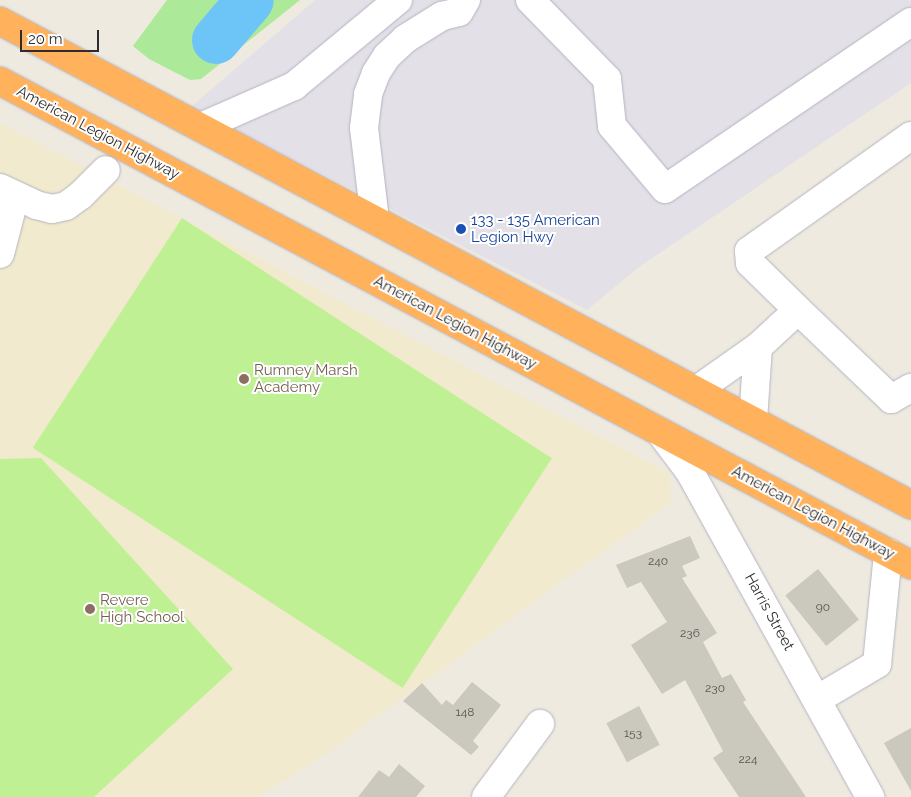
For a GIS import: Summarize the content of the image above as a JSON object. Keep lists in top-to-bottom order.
{
  "streets": {
    "highway": ["American Legion Highway"],
    "street": ["Harris Street"]
  },
  "crossings": [
    ["American Legion Highway", "Harris Street"]
  ],
  "places": ["133 - 135 American Legion Hwy", "Rumney Marsh Academy", "Revere High School"],
  "house_numbers": [
    "240",
    "90",
    "236",
    "230",
    "148",
    "153",
    "224"
  ],
  "scale_bar": "20 m"
}
